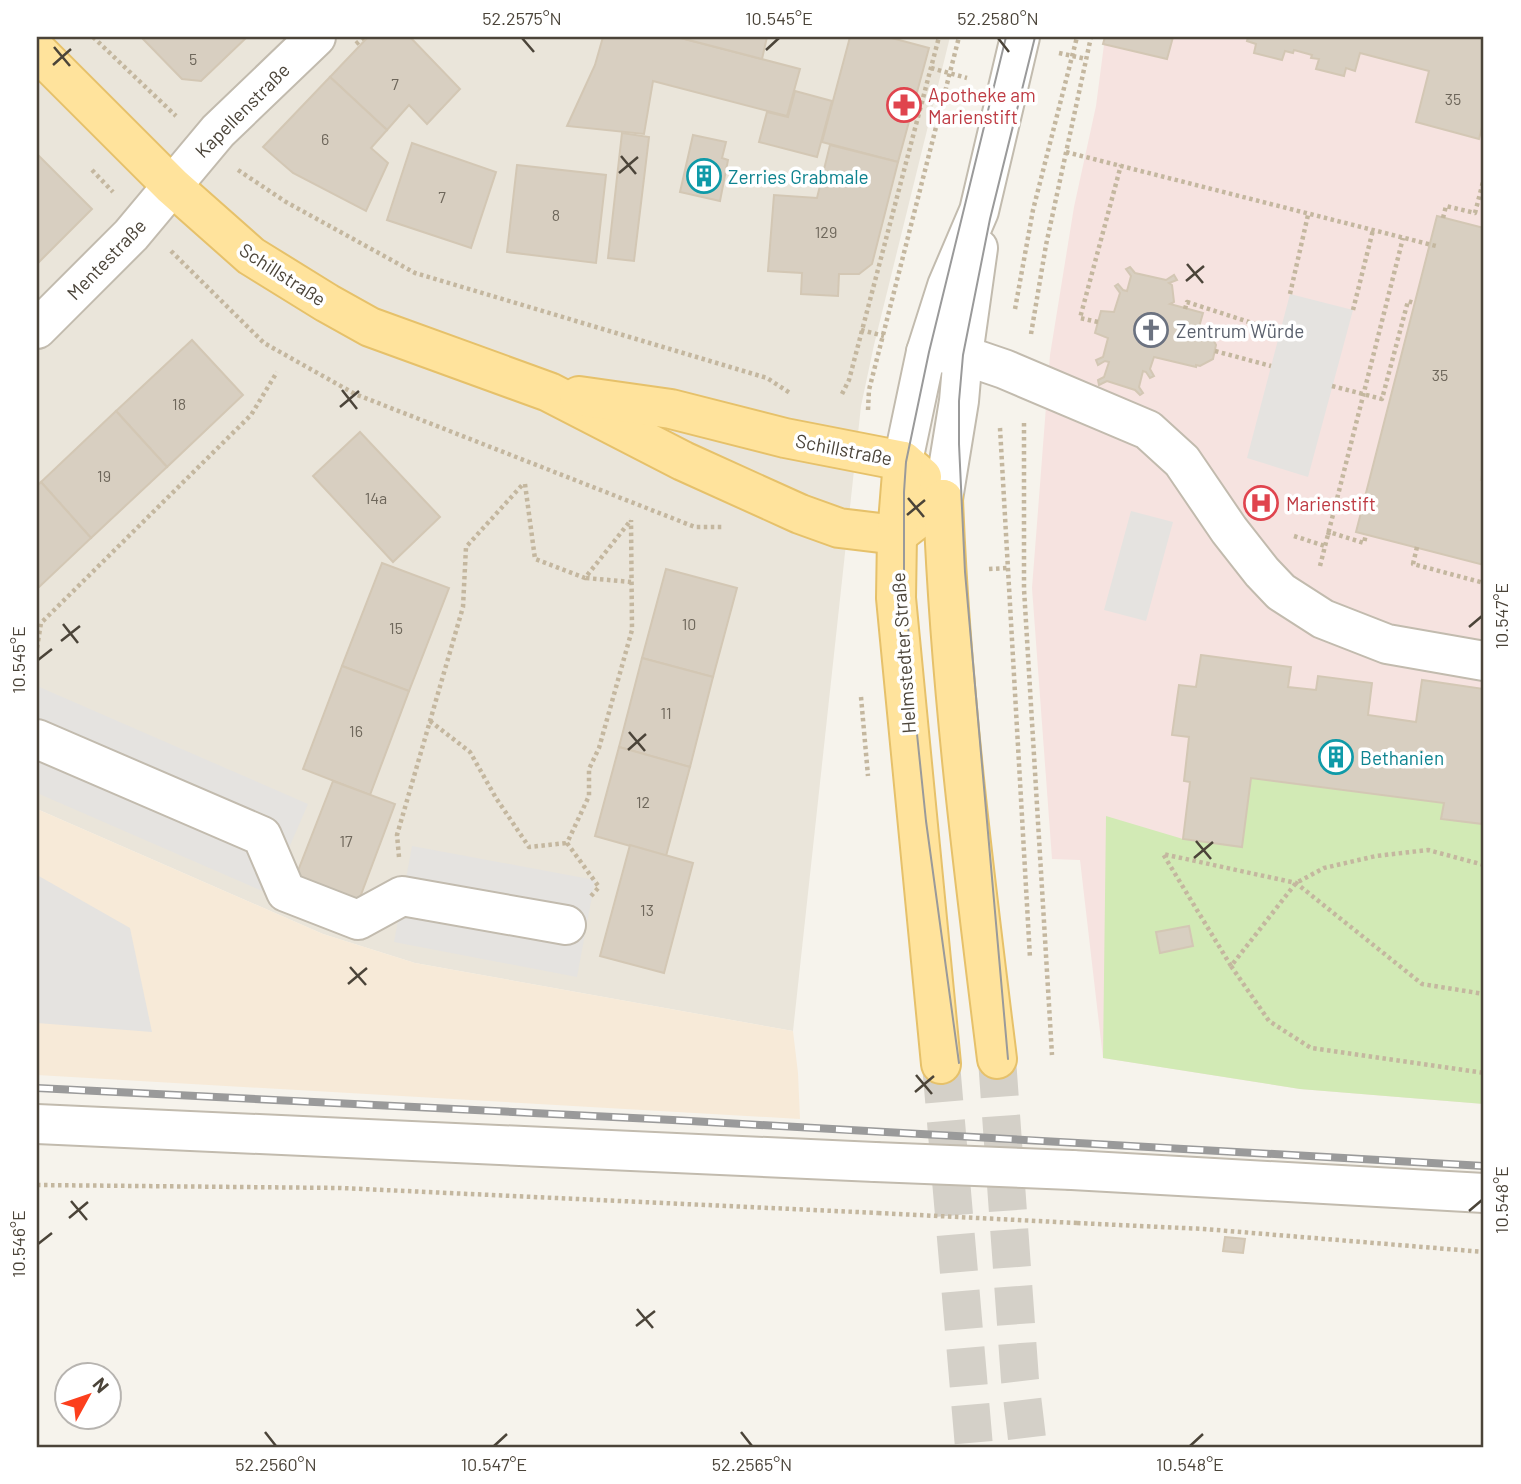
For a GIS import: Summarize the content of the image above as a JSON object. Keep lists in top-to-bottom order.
{
  "streets": {
    "main road": ["Schillstraße", "Helmstedter Straße"],
    "street": ["Kapellenstraße", "Mentestraße"]
  },
  "crossings": [
    ["Kapellenstraße", "Mentestraße"],
    ["Kapellenstraße", "Schillstraße"],
    ["Mentestraße", "Schillstraße"],
    ["Schillstraße", "Helmstedter Straße"]
  ],
  "places": {
    "pharmacy": ["Apotheke am Marienstift"],
    "building": ["Zerries Grabmale", "Bethanien"],
    "church": ["Zentrum Würde"],
    "hospital": ["Marienstift"]
  },
  "house_numbers": [
    "5",
    "7",
    "35",
    "6",
    "7",
    "8",
    "129",
    "35",
    "18",
    "19",
    "14a",
    "10",
    "15",
    "11",
    "16",
    "12",
    "17",
    "13"
  ],
  "north": "top right",
  "coordinates": [
    "52.2575°N",
    "10.545°E",
    "52.2580°N",
    "10.547°E",
    "10.548°E",
    "10.546°E",
    "52.2560°N",
    "52.2565°N"
  ]
}
